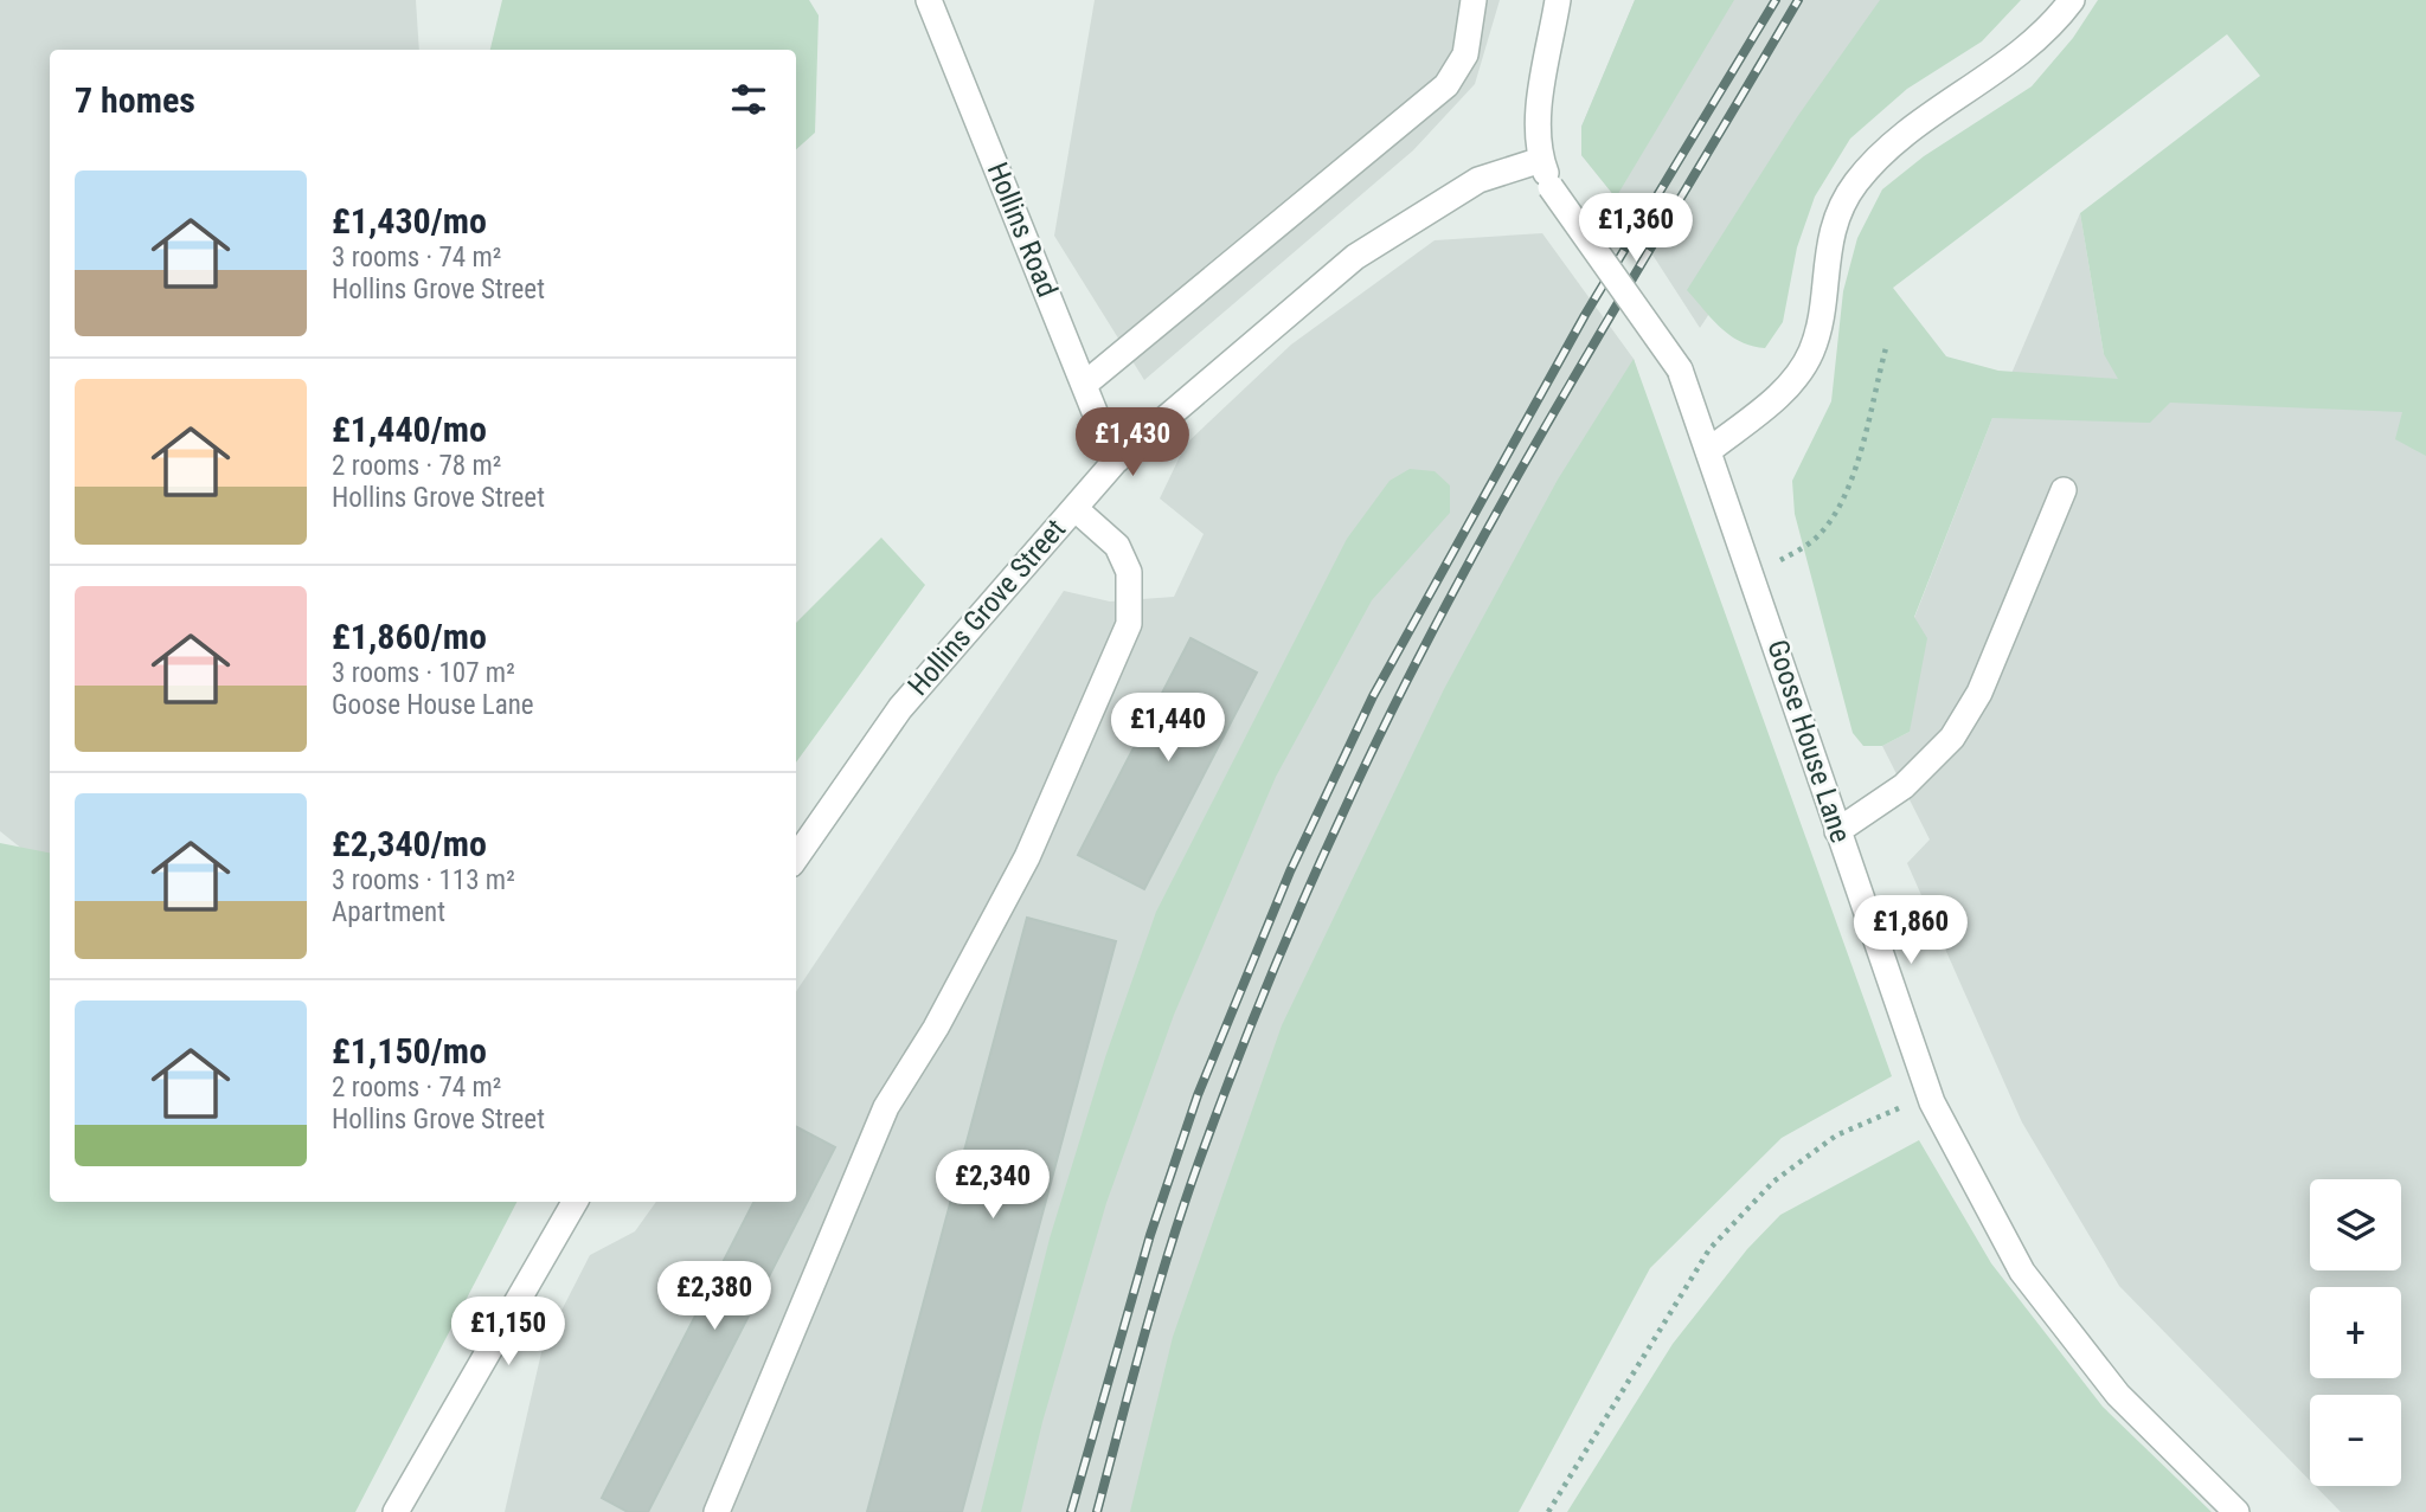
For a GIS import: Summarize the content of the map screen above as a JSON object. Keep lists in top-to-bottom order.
{
  "streets": {
    "street": ["Hollins Road", "Hollins Grove Street", "Goose House Lane"]
  },
  "crossings": [
    ["Hollins Road", "Hollins Grove Street"],
    ["Hollins Grove Street", "Goose House Lane"]
  ],
  "page": {
    "heading": "7 homes",
    "list": [
      {
        "name": "£1,430/mo",
        "note": "3 rooms · 74 m² · Hollins Grove Street"
      },
      {
        "name": "£1,440/mo",
        "note": "2 rooms · 78 m² · Hollins Grove Street"
      },
      {
        "name": "£1,860/mo",
        "note": "3 rooms · 107 m² · Goose House Lane"
      },
      {
        "name": "£2,340/mo",
        "note": "3 rooms · 113 m² · Apartment"
      },
      {
        "name": "£1,150/mo",
        "note": "2 rooms · 74 m² · Hollins Grove Street"
      }
    ],
    "price": [
      "£1,360",
      "£1,430",
      "£1,440",
      "£1,860",
      "£2,340",
      "£2,380",
      "£1,150"
    ],
    "map_buttons": ["+", "−"]
  }
}
